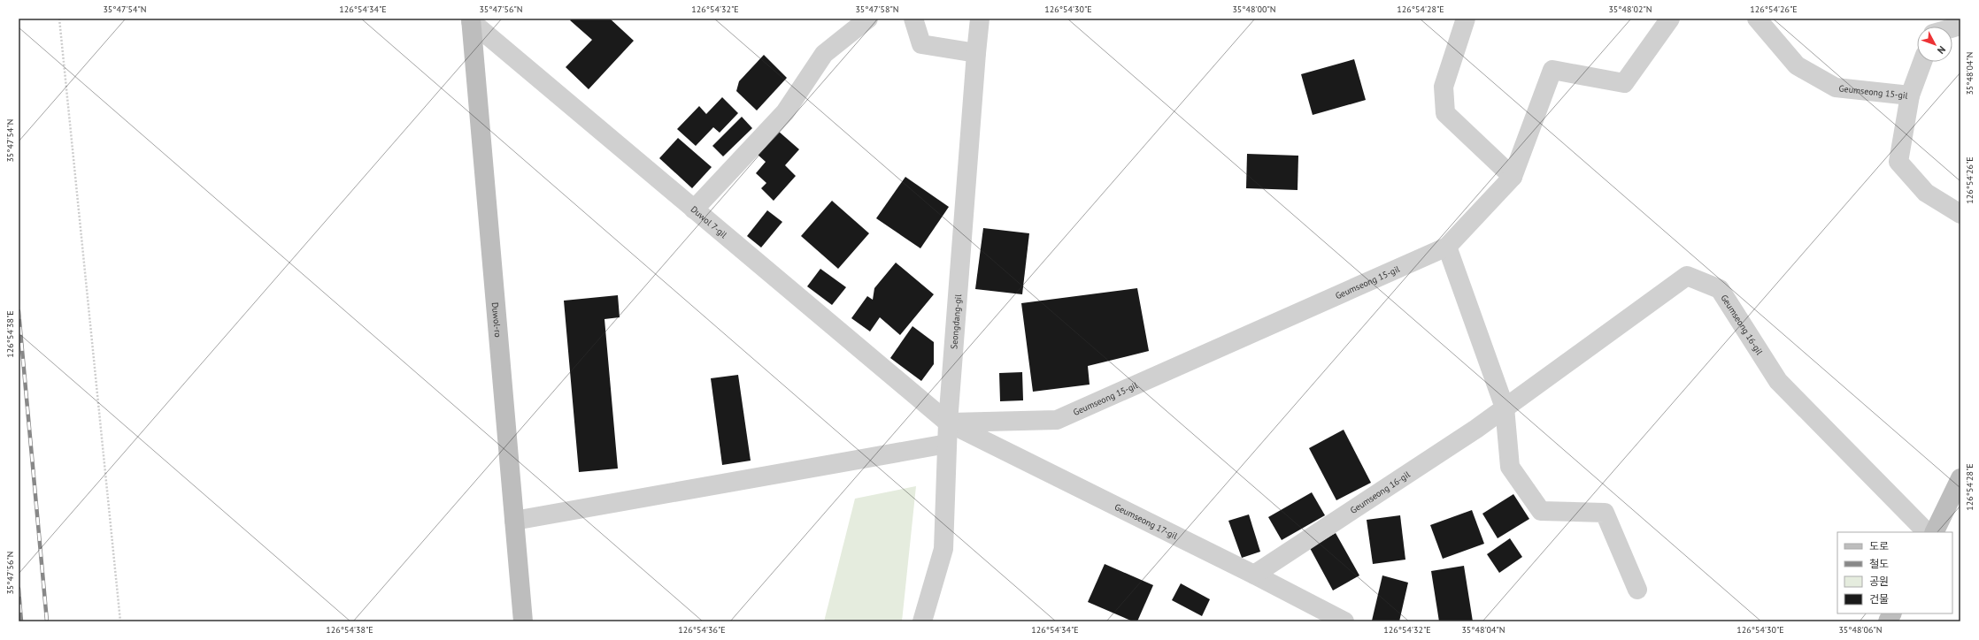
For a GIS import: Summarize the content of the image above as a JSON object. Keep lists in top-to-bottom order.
{
  "streets": {
    "main road": ["Duwol-ro"],
    "street": [
      "Geumseong 15-gil",
      "Duwol 7-gil",
      "Seongdang-gil",
      "Geumseong 16-gil",
      "Geumseong 17-gil"
    ]
  },
  "crossings": [
    ["Geumseong 15-gil", "Duwol 7-gil"],
    ["Geumseong 15-gil", "Seongdang-gil"],
    ["Geumseong 15-gil", "Geumseong 17-gil"],
    ["Duwol 7-gil", "Duwol-ro"],
    ["Duwol 7-gil", "Seongdang-gil"],
    ["Duwol 7-gil", "Geumseong 17-gil"],
    ["Seongdang-gil", "Geumseong 17-gil"],
    ["Geumseong 16-gil", "Geumseong 17-gil"]
  ],
  "legend": [
    "도로",
    "철도",
    "공원",
    "건물"
  ],
  "north": "bottom right",
  "coordinates": [
    "35°47'54\"N",
    "126°54'34\"E",
    "35°47'56\"N",
    "126°54'32\"E",
    "35°47'58\"N",
    "126°54'30\"E",
    "35°48'00\"N",
    "126°54'28\"E",
    "35°48'02\"N",
    "126°54'26\"E",
    "35°48'04\"N",
    "126°54'38\"E",
    "126°54'36\"E",
    "35°48'06\"N"
  ]
}
